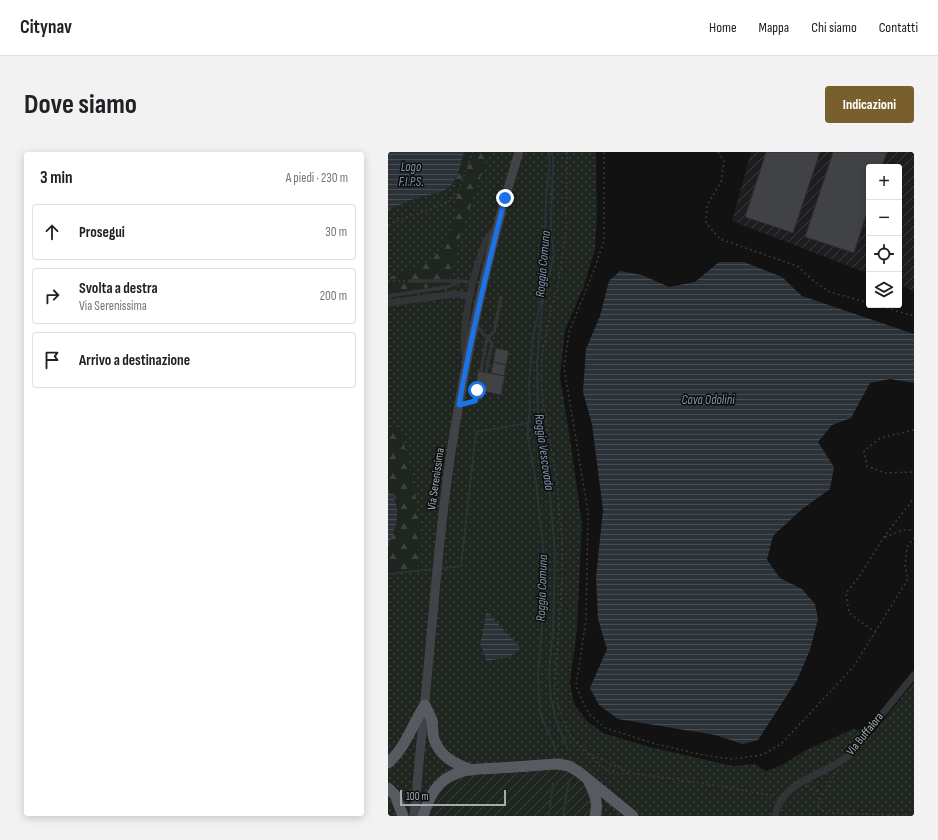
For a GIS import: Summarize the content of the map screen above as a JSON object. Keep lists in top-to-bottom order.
{
  "streets": {
    "main road": ["Via Serenissima"],
    "street": ["Via Buffalora"]
  },
  "water": [
    "Lago F.I.P.S.",
    "Roggia Comuna",
    "Cava Odolini",
    "Roggia Vescovada"
  ],
  "scale_bar": "100 m",
  "page": {
    "header": "Citynav",
    "nav": [
      "Home",
      "Mappa",
      "Chi siamo",
      "Contatti"
    ],
    "buttons": "Indicazioni",
    "title": "Dove siamo",
    "heading": ["3 min", "A piedi · 230 m"],
    "map_buttons": ["+", "−"],
    "list": [
      ["Prosegui", "30 m"],
      ["Svolta a destra", "Via Serenissima", "200 m"],
      "Arrivo a destinazione"
    ],
    "scale": "100 m"
  }
}
